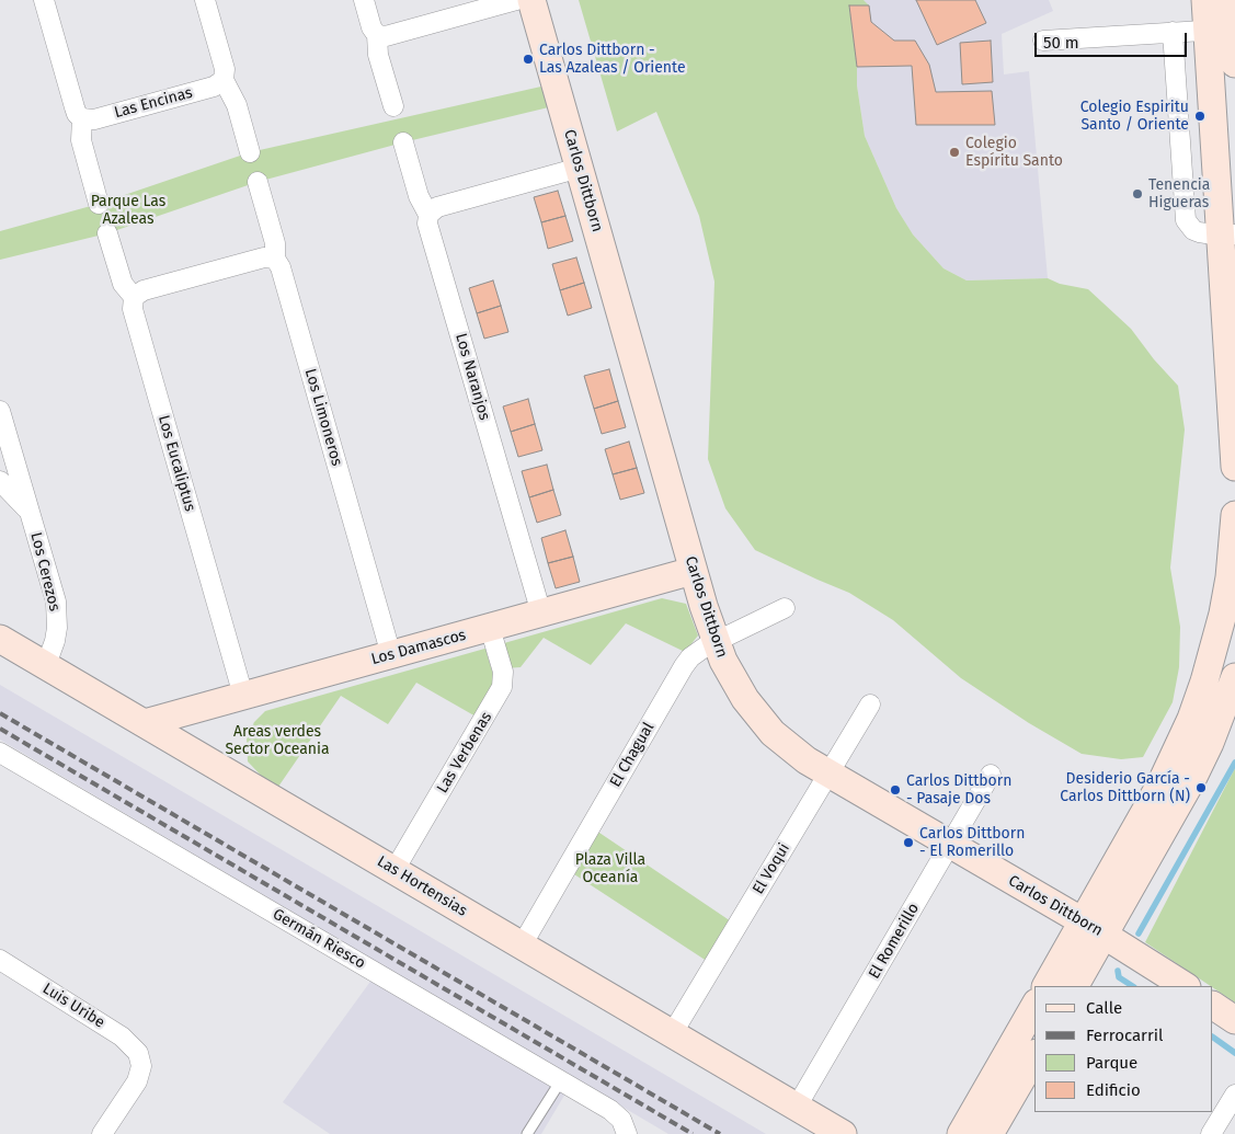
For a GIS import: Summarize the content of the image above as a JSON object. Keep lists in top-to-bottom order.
{
  "streets": {
    "street": [
      "Las Encinas",
      "Carlos Dittborn",
      "Los Naranjos",
      "Los Limoneros",
      "Los Eucaliptus",
      "Los Cerezos",
      "Los Damascos",
      "Las Verbenas",
      "El Chagual",
      "El Voqui",
      "Las Hortensias",
      "Germán Riesco",
      "El Romerillo",
      "Luis Uribe"
    ]
  },
  "crossings": [
    ["Carlos Dittborn", "Los Damascos"],
    ["Carlos Dittborn", "El Chagual"],
    ["Carlos Dittborn", "El Voqui"],
    ["Carlos Dittborn", "El Romerillo"],
    ["Los Naranjos", "Los Damascos"],
    ["Los Limoneros", "Los Damascos"],
    ["Los Eucaliptus", "Los Damascos"],
    ["Los Cerezos", "Las Hortensias"],
    ["Los Damascos", "Las Verbenas"],
    ["Los Damascos", "Las Hortensias"],
    ["Las Verbenas", "Las Hortensias"],
    ["El Chagual", "Las Hortensias"],
    ["El Voqui", "Las Hortensias"],
    ["Las Hortensias", "El Romerillo"]
  ],
  "parks": ["Parque Las Azaleas", "Areas verdes Sector Oceania", "Plaza Villa Oceanía"],
  "places": [
    "Carlos Dittborn - Las Azaleas / Oriente",
    "Colegio Espiritu Santo / Oriente",
    "Colegio Espíritu Santo",
    "Tenencia Higueras",
    "Desiderio García - Carlos Dittborn (N)",
    "Carlos Dittborn - Pasaje Dos",
    "Carlos Dittborn - El Romerillo"
  ],
  "legend": [
    "Calle",
    "Ferrocarril",
    "Parque",
    "Edificio"
  ],
  "scale_bar": "50 m"
}
